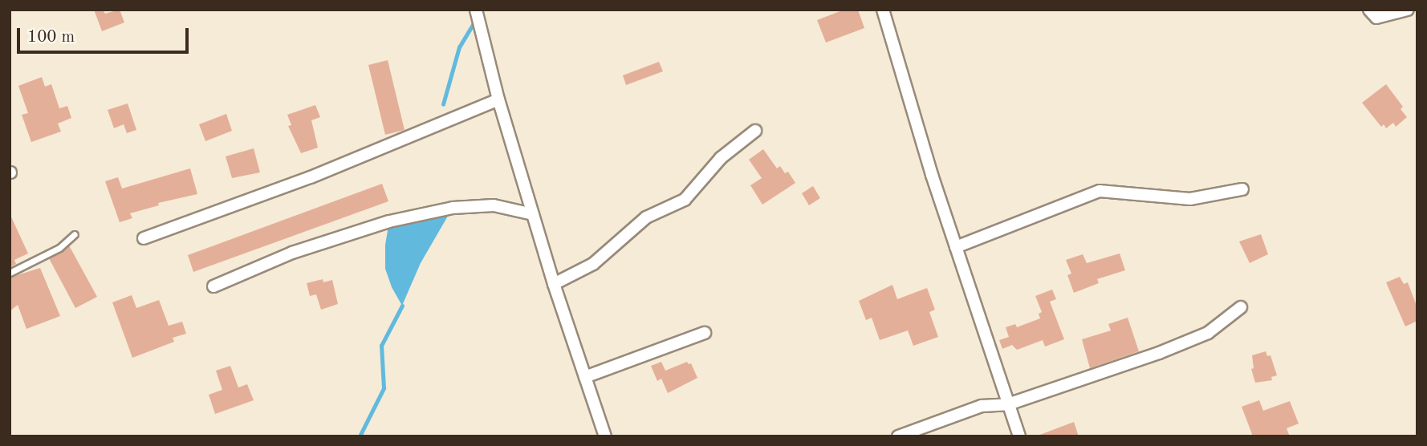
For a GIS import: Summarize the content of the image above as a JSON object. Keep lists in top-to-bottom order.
{
  "scale_bar": "100 m"
}
